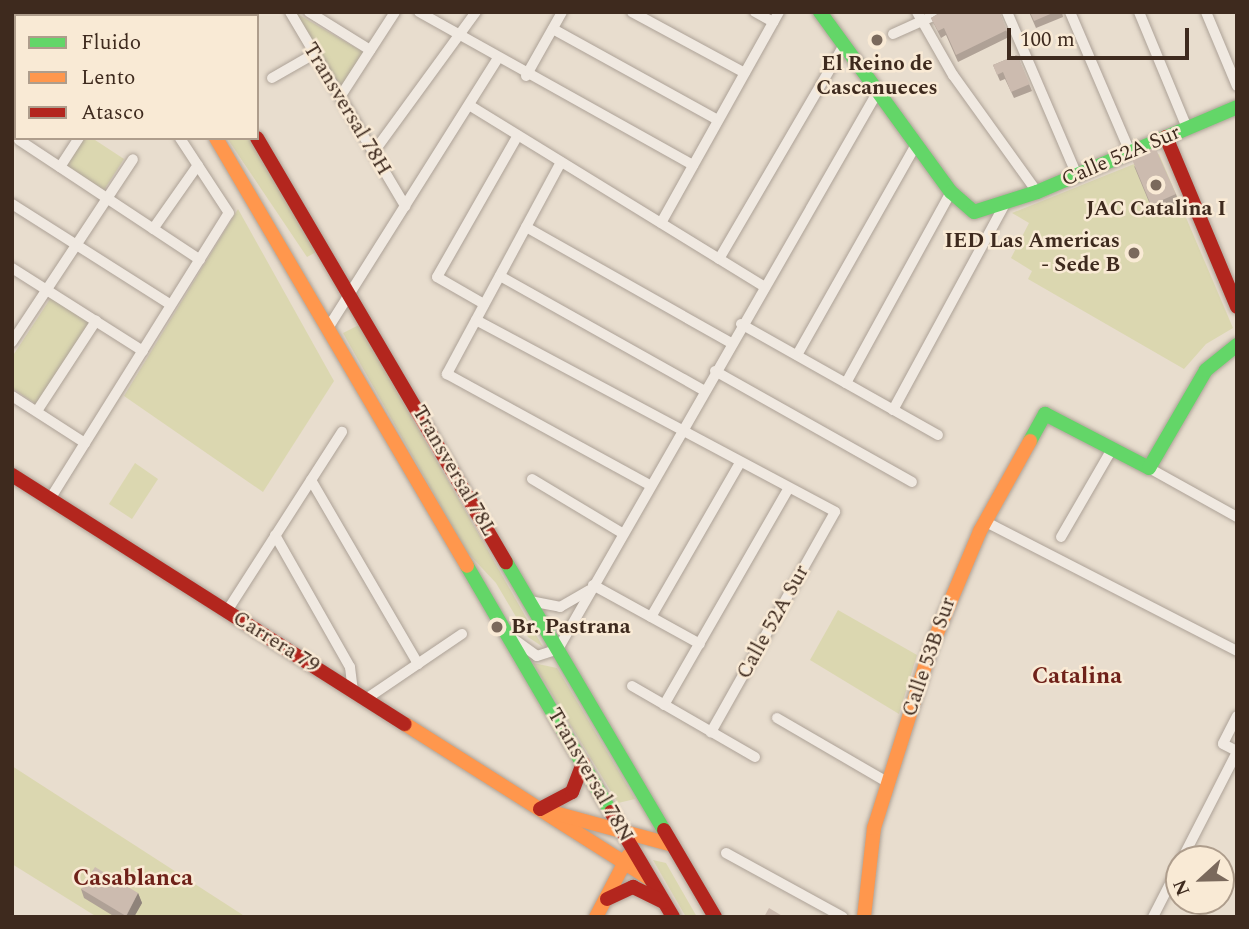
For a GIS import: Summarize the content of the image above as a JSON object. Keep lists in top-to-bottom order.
{
  "streets": {
    "street": [
      "Transversal 78H",
      "Calle 52A Sur",
      "Transversal 78L",
      "Carrera 79",
      "Calle 53B Sur",
      "Transversal 78N"
    ]
  },
  "crossings": [
    ["Transversal 78L", "Transversal 78N"],
    ["Carrera 79", "Transversal 78N"]
  ],
  "districts": ["Catalina", "Casablanca"],
  "places": [
    "El Reino de Cascanueces",
    "JAC Catalina I",
    "IED Las Americas - Sede B",
    "Br. Pastrana"
  ],
  "legend": ["Fluido", "Lento", "Atasco"],
  "scale_bar": "100 m",
  "north": "left"
}
